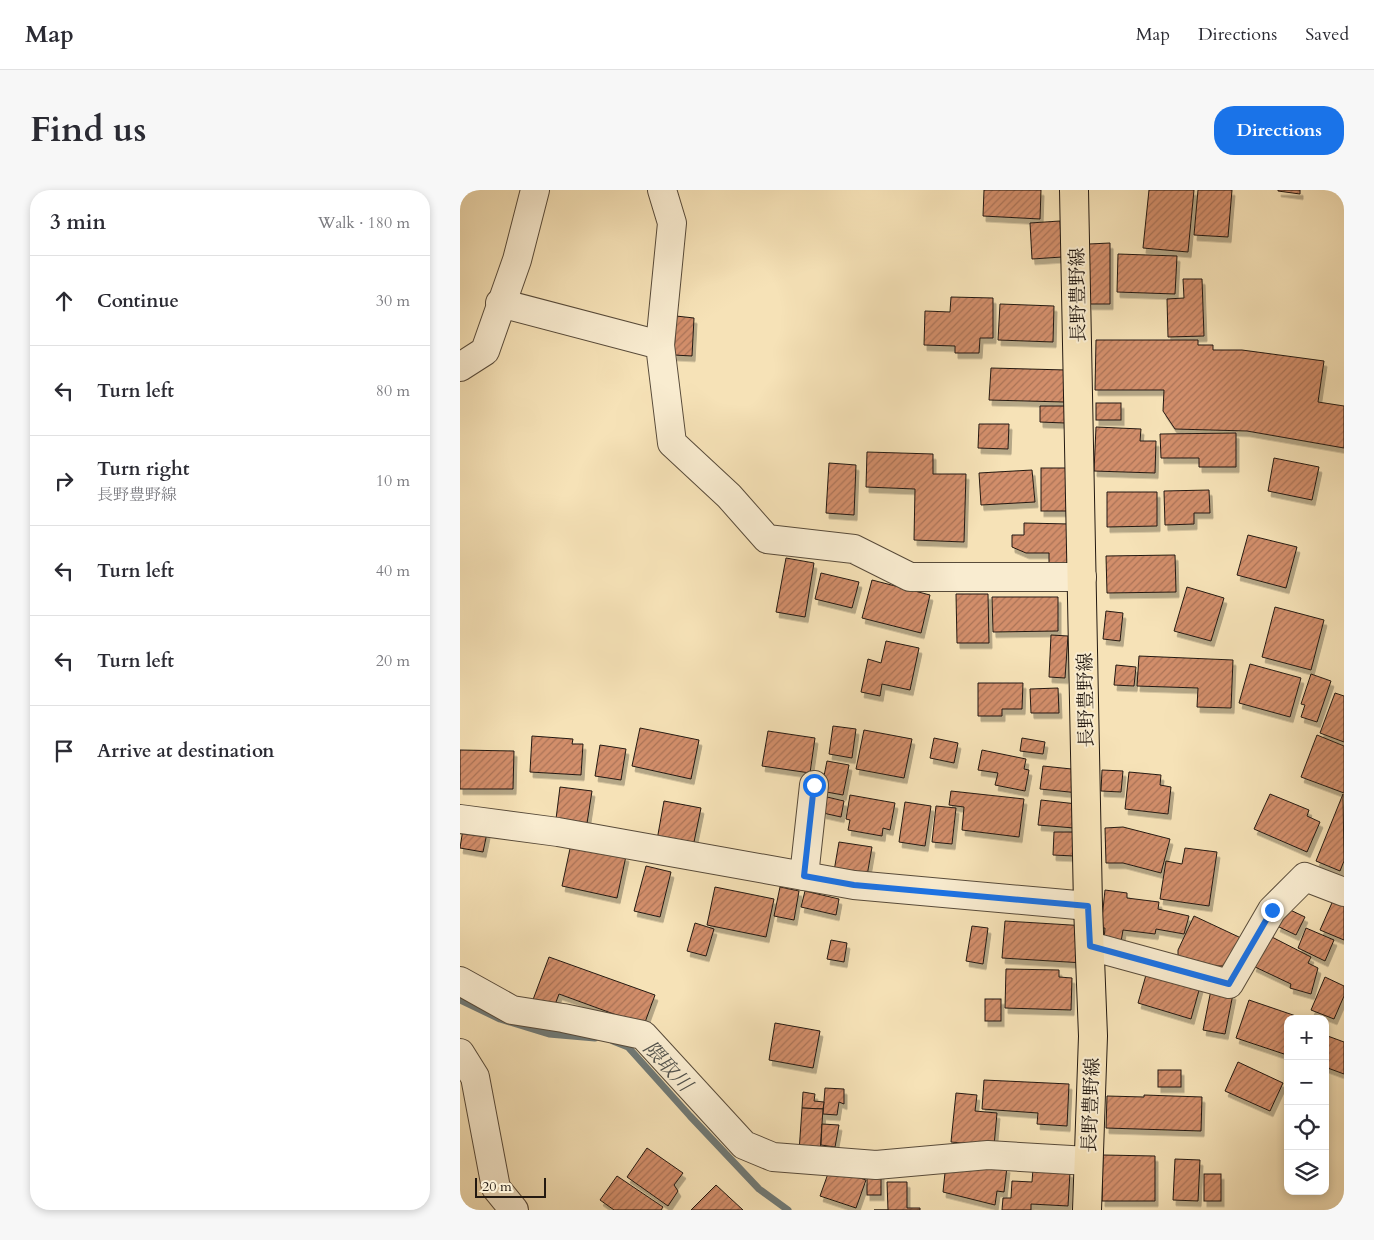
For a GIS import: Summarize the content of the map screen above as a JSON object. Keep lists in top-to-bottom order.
{
  "streets": {
    "main road": ["長野豊野線"]
  },
  "water": ["隈取川"],
  "scale_bar": "20 m",
  "page": {
    "header": "Map",
    "nav": ["Map", "Directions", "Saved"],
    "title": "Find us",
    "buttons": "Directions",
    "heading": ["3 min", "Walk · 180 m"],
    "list": [
      ["Continue", "30 m"],
      ["Turn left", "80 m"],
      ["Turn right", "長野豊野線", "10 m"],
      ["Turn left", "40 m"],
      ["Turn left", "20 m"],
      "Arrive at destination"
    ],
    "map_buttons": ["+", "−"],
    "scale": "20 m"
  }
}
